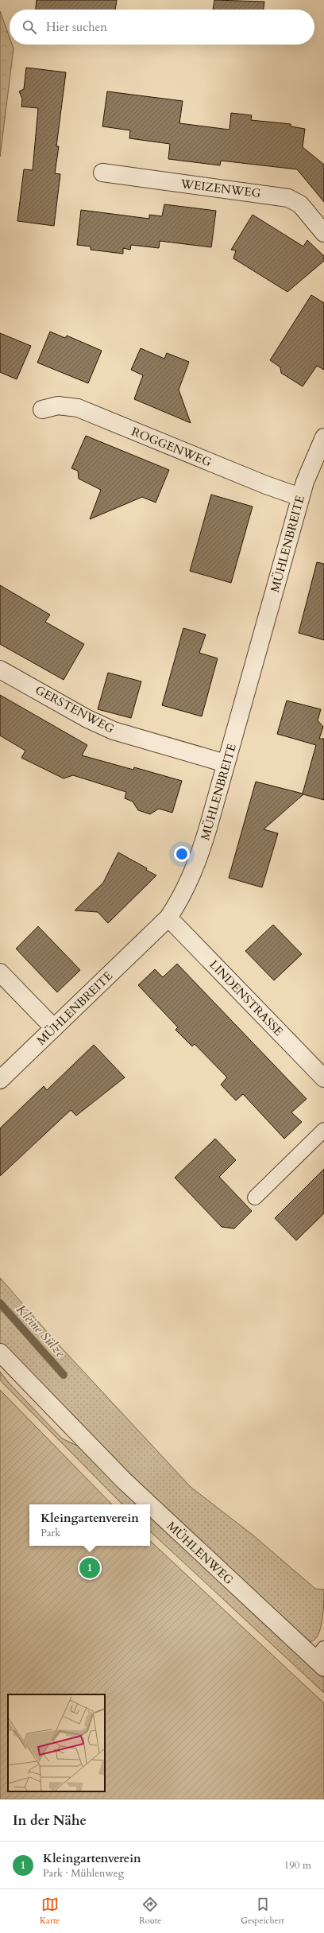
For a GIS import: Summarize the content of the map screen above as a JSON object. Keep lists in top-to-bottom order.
{
  "streets": {
    "street": [
      "WEIZENWEG",
      "ROGGENWEG",
      "MÜHLENBREITE",
      "GERSTENWEG",
      "LINDENSTRASSE",
      "MÜHLENWEG"
    ]
  },
  "crossings": [
    ["ROGGENWEG", "MÜHLENBREITE"],
    ["MÜHLENBREITE", "GERSTENWEG"],
    ["MÜHLENBREITE", "LINDENSTRASSE"]
  ],
  "water": ["Kleine Sülze"],
  "page": {
    "search": "Hier suchen",
    "popup": ["Kleingartenverein", "Park"],
    "pins": "1",
    "heading": "In der Nähe",
    "list": [
      {
        "mark": "1",
        "name": "Kleingartenverein",
        "note": "Park · Mühlenweg",
        "value": "190 m"
      }
    ],
    "nav": ["Karte", "Route", "Gespeichert"]
  }
}
